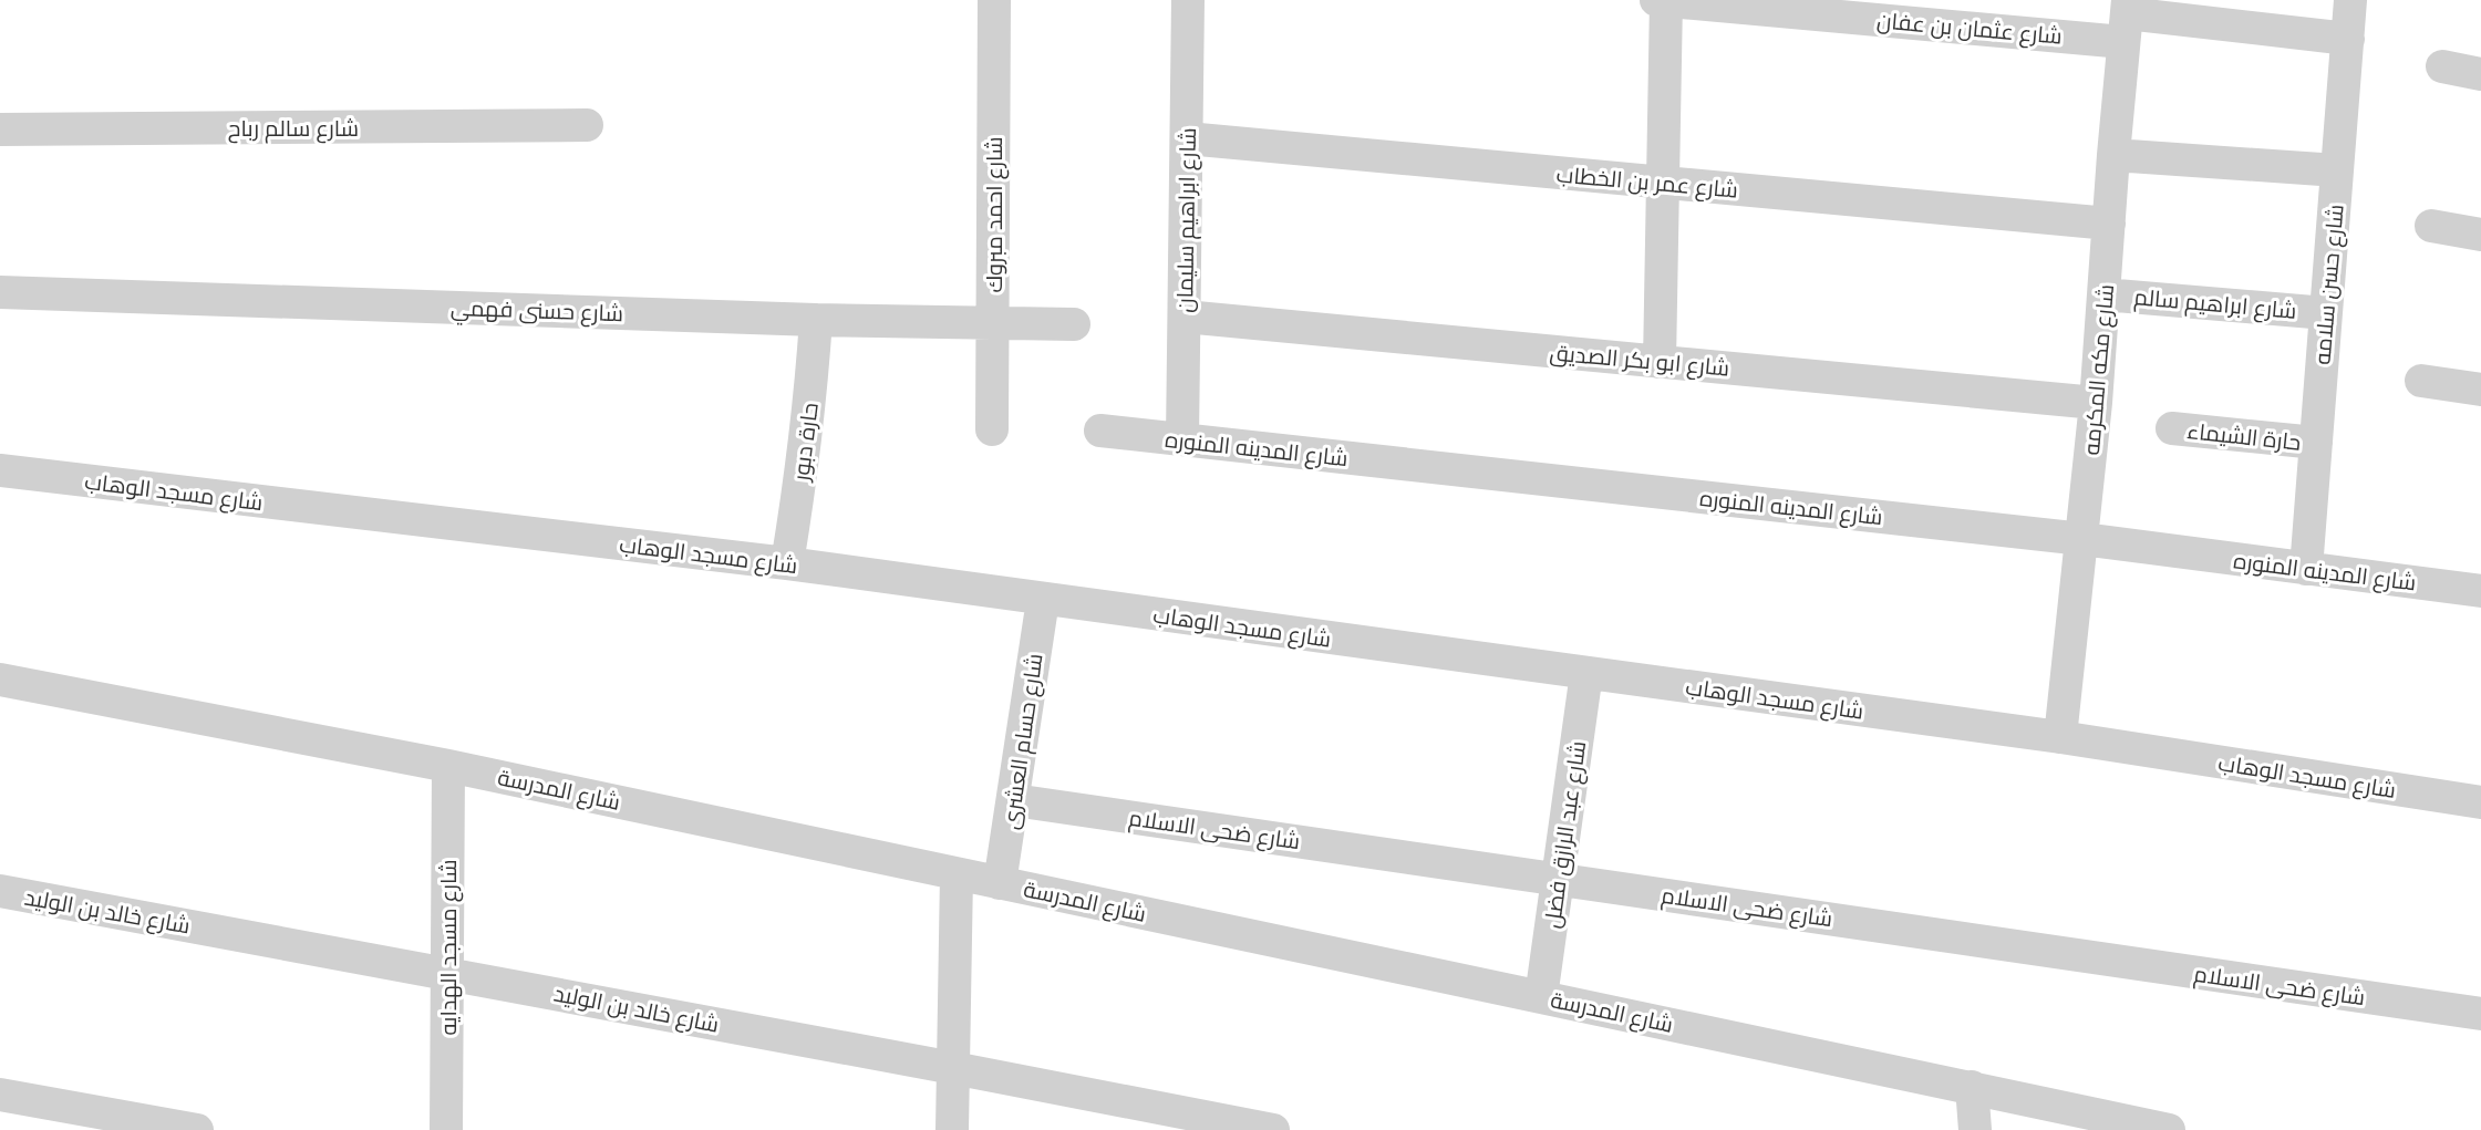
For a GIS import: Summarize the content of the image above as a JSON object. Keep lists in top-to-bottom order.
{
  "streets": {
    "street": [
      "شارع عثمان بن عفان",
      "شارع سالم رباح",
      "شارع عمر بن الخطاب",
      "شارع احمد مبروك",
      "شارع ابراهيم سليمان",
      "شارع حسن سلامه",
      "شارع ابراهيم سالم",
      "شارع حسنى فهمي",
      "شارع ابو بكر الصديق",
      "شارع مكه المكرمه",
      "حارة الشيماء",
      "حارة دبور",
      "شارع المدينه المنوره",
      "شارع مسجد الوهاب",
      "شارع حسام العشرى",
      "شارع المدرسة",
      "شارع ضحى الاسلام",
      "شارع عبد الرازق فضل",
      "شارع خالد بن الوليد",
      "شارع مسجد الهدايه"
    ]
  },
  "crossings": [
    ["شارع عثمان بن عفان", "شارع حسن سلامه"],
    ["شارع عثمان بن عفان", "شارع مكه المكرمه"],
    ["شارع عمر بن الخطاب", "شارع ابراهيم سليمان"],
    ["شارع عمر بن الخطاب", "شارع مكه المكرمه"],
    ["شارع احمد مبروك", "شارع حسنى فهمي"],
    ["شارع ابراهيم سليمان", "شارع ابو بكر الصديق"],
    ["شارع ابراهيم سليمان", "شارع المدينه المنوره"],
    ["شارع حسن سلامه", "شارع ابراهيم سالم"],
    ["شارع حسن سلامه", "حارة الشيماء"],
    ["شارع حسن سلامه", "شارع المدينه المنوره"],
    ["شارع ابراهيم سالم", "شارع مكه المكرمه"],
    ["شارع حسنى فهمي", "حارة دبور"],
    ["شارع ابو بكر الصديق", "شارع مكه المكرمه"],
    ["شارع مكه المكرمه", "شارع المدينه المنوره"],
    ["شارع مكه المكرمه", "شارع مسجد الوهاب"],
    ["حارة دبور", "شارع مسجد الوهاب"],
    ["شارع مسجد الوهاب", "شارع حسام العشرى"],
    ["شارع مسجد الوهاب", "شارع عبد الرازق فضل"],
    ["شارع حسام العشرى", "شارع المدرسة"],
    ["شارع حسام العشرى", "شارع ضحى الاسلام"],
    ["شارع المدرسة", "شارع عبد الرازق فضل"],
    ["شارع المدرسة", "شارع مسجد الهدايه"],
    ["شارع ضحى الاسلام", "شارع عبد الرازق فضل"],
    ["شارع خالد بن الوليد", "شارع مسجد الهدايه"]
  ]
}
